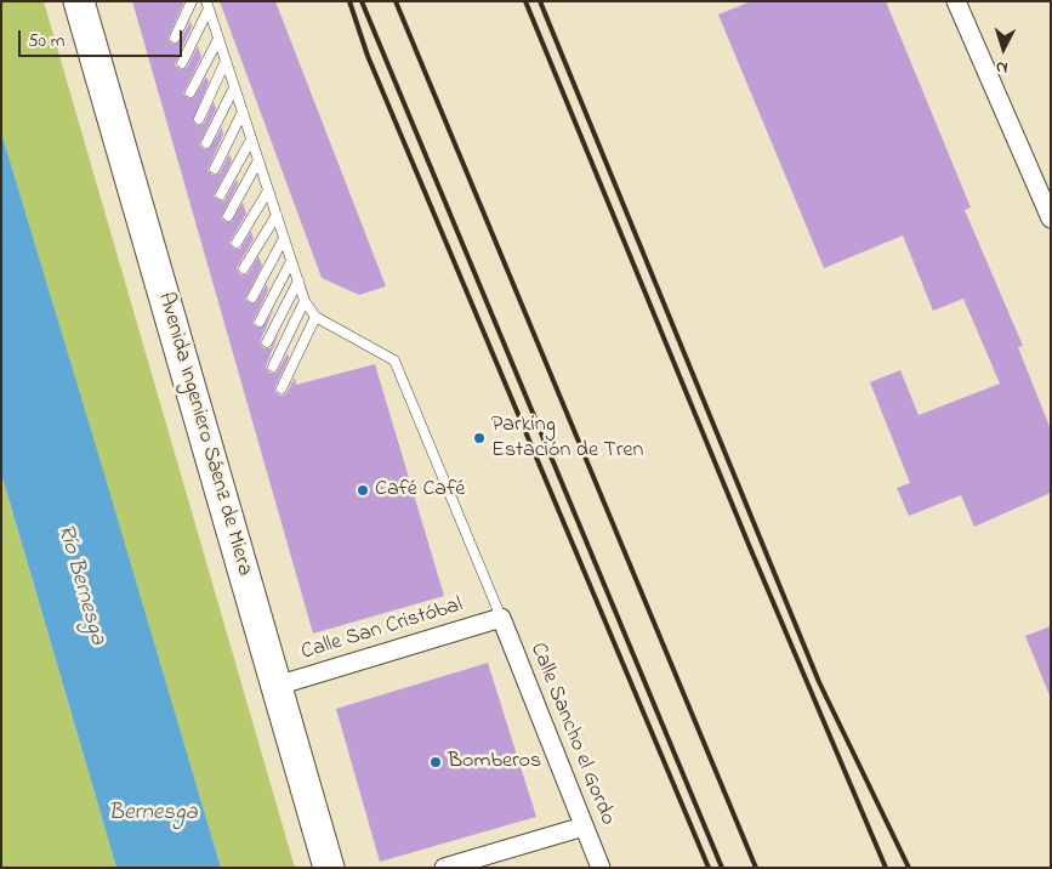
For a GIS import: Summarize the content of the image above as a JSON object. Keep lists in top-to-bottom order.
{
  "streets": {
    "main road": ["Avenida Ingeniero Sáenz de Miera"],
    "street": ["Calle San Cristóbal", "Calle Sancho el Gordo"]
  },
  "crossings": [
    ["Avenida Ingeniero Sáenz de Miera", "Calle San Cristóbal"],
    ["Calle San Cristóbal", "Calle Sancho el Gordo"]
  ],
  "water": ["Río Bernesga", "Bernesga"],
  "places": ["Parking Estación de Tren", "Café Café", "Bomberos"],
  "scale_bar": "50 m",
  "north": "bottom"
}
